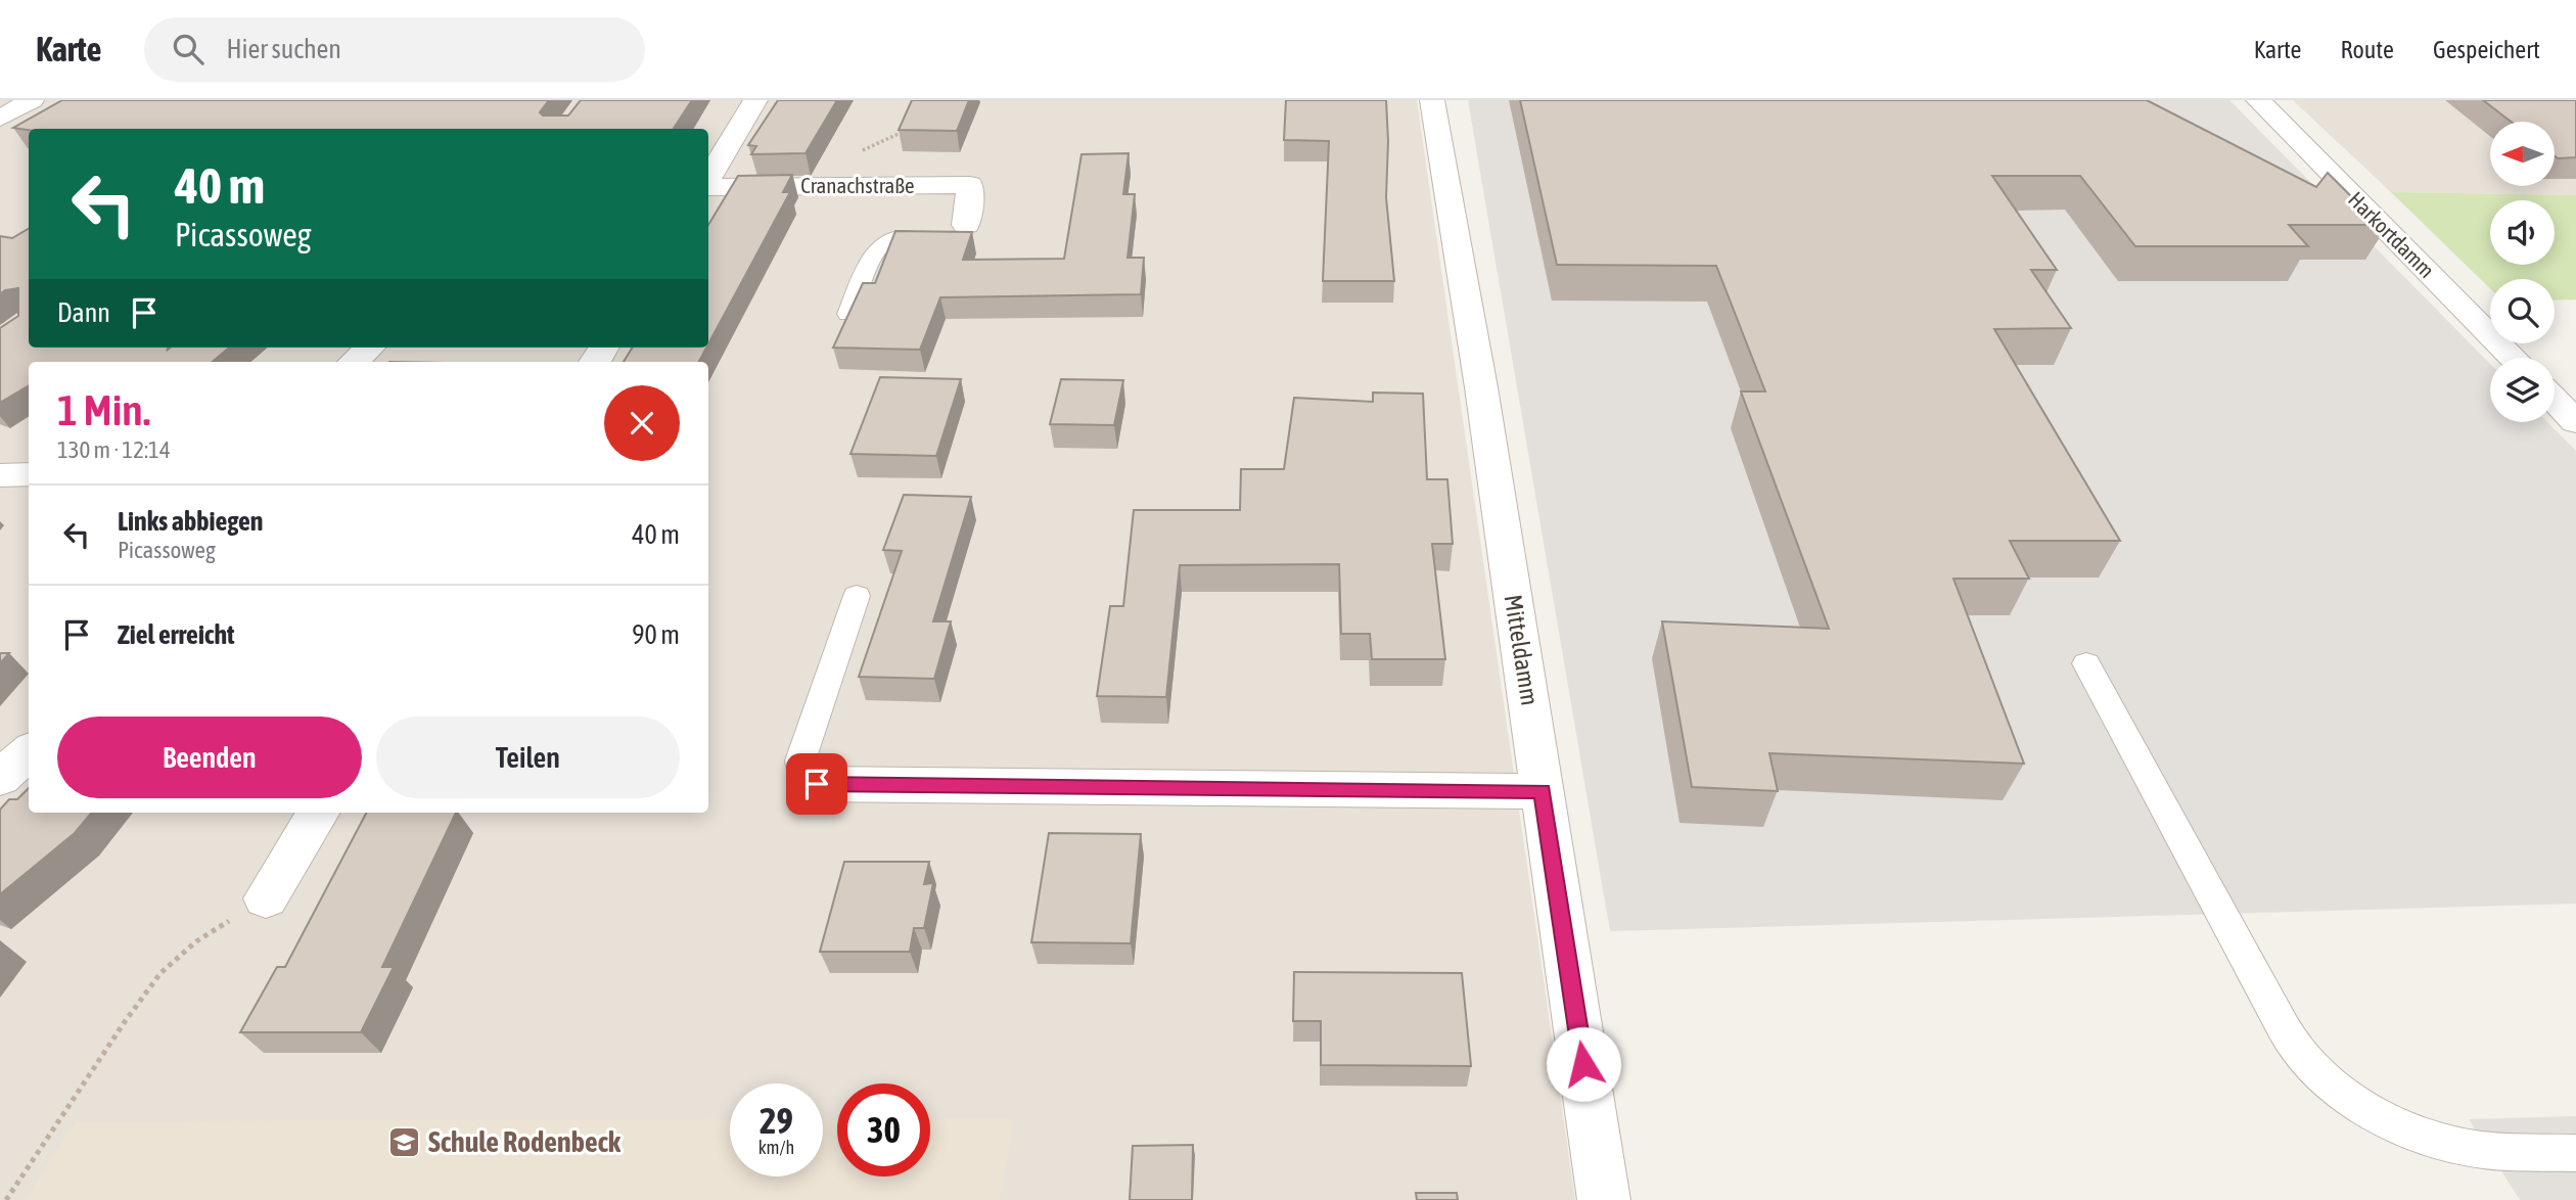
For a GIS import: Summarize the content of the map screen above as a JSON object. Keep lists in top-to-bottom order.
{
  "streets": {
    "street": ["Cranachstraße", "Harkortdamm", "Mitteldamm"]
  },
  "places": {
    "school or university": ["Schule Rodenbeck"]
  },
  "north": "left",
  "page": {
    "header": "Karte",
    "search": "Hier suchen",
    "nav": ["Karte", "Route", "Gespeichert"],
    "turn": ["40 m", "Picassoweg"],
    "then": "Dann",
    "heading": ["1 Min.", "130 m · 12:14"],
    "list": [
      {
        "name": "Links abbiegen",
        "note": "Picassoweg",
        "value": "40 m"
      },
      {
        "name": "Ziel erreicht",
        "value": "90 m"
      }
    ],
    "buttons": ["Beenden", "Teilen"],
    "speed": "29 km/h",
    "limit": "30"
  }
}
